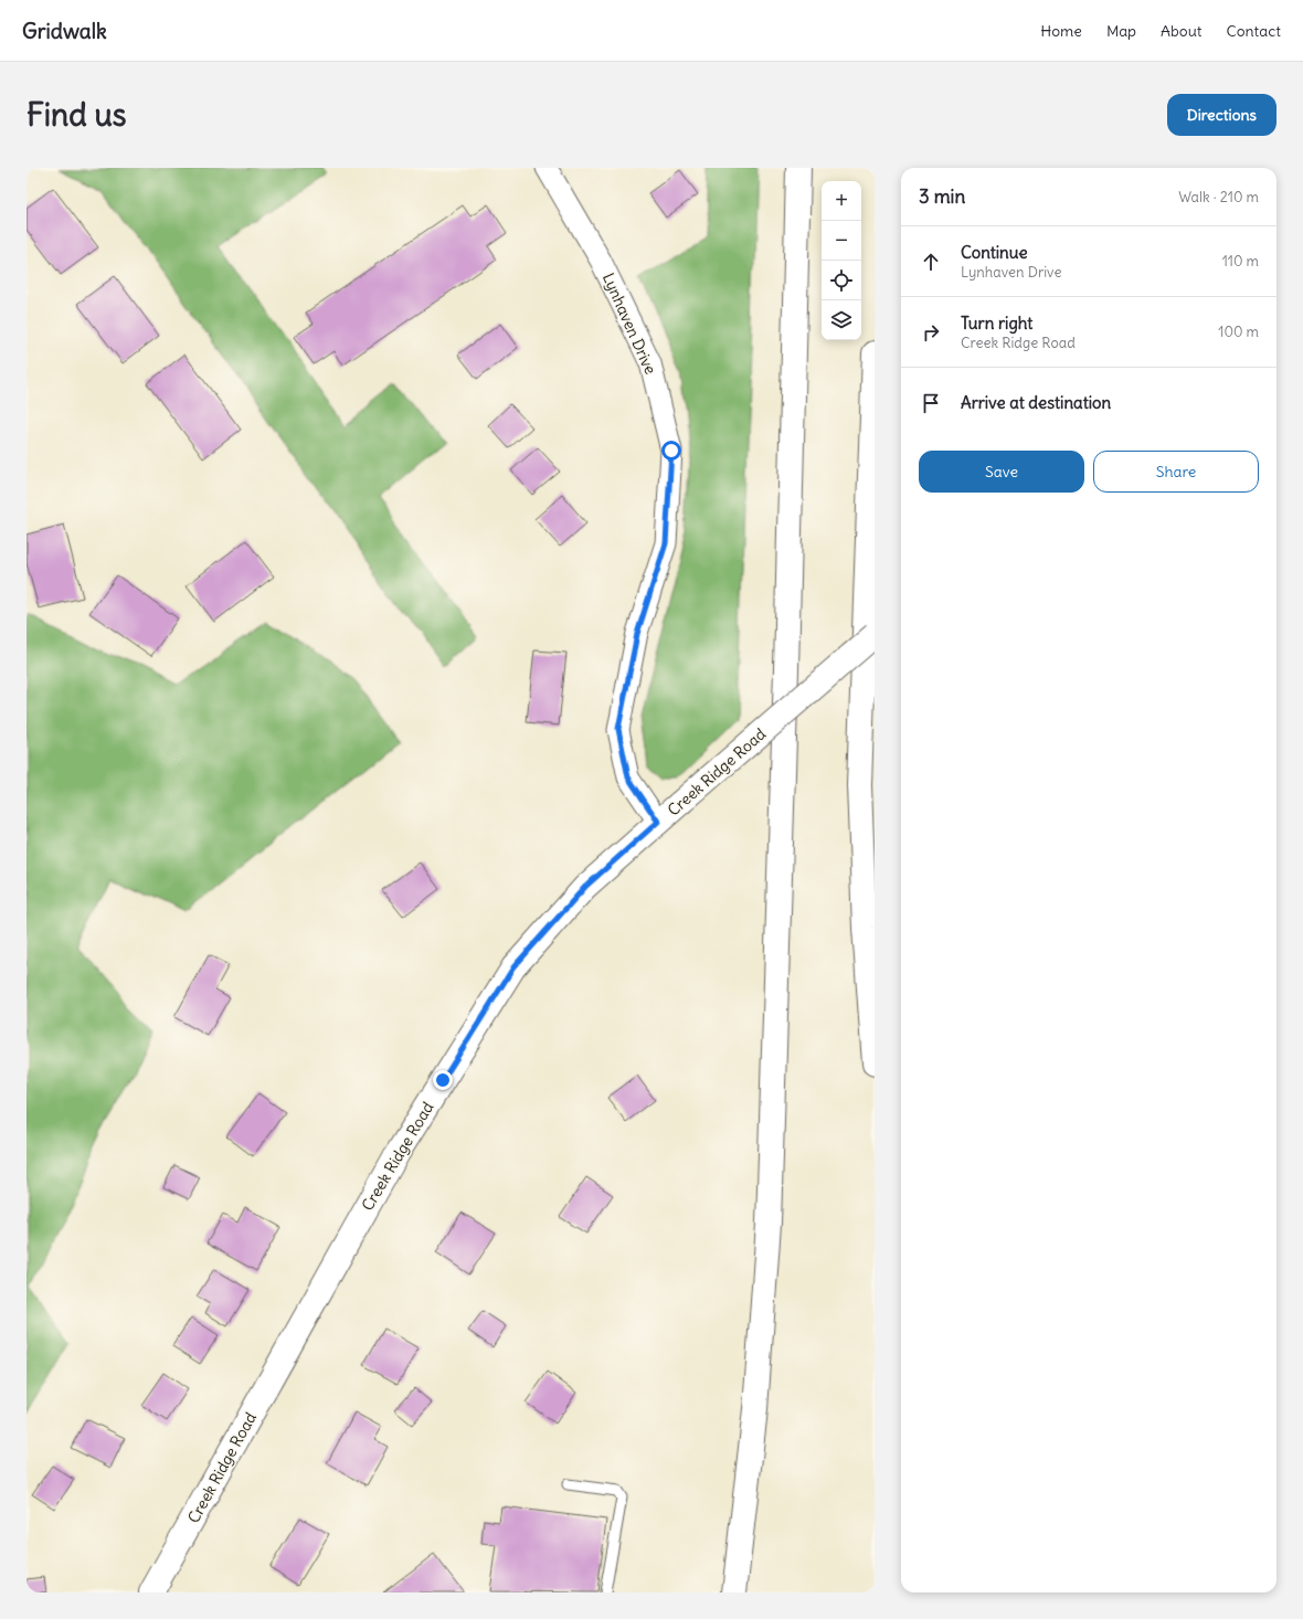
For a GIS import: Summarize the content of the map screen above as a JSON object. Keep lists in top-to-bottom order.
{
  "streets": {
    "main road": ["Creek Ridge Road"],
    "street": ["Lynhaven Drive"]
  },
  "crossings": [
    ["Lynhaven Drive", "Creek Ridge Road"]
  ],
  "page": {
    "header": "Gridwalk",
    "nav": [
      "Home",
      "Map",
      "About",
      "Contact"
    ],
    "buttons": [
      "Directions",
      ["Save", "Share"]
    ],
    "title": "Find us",
    "heading": ["3 min", "Walk · 210 m"],
    "map_buttons": ["+", "−"],
    "list": [
      ["Continue", "Lynhaven Drive", "110 m"],
      ["Turn right", "Creek Ridge Road", "100 m"],
      "Arrive at destination"
    ]
  }
}
